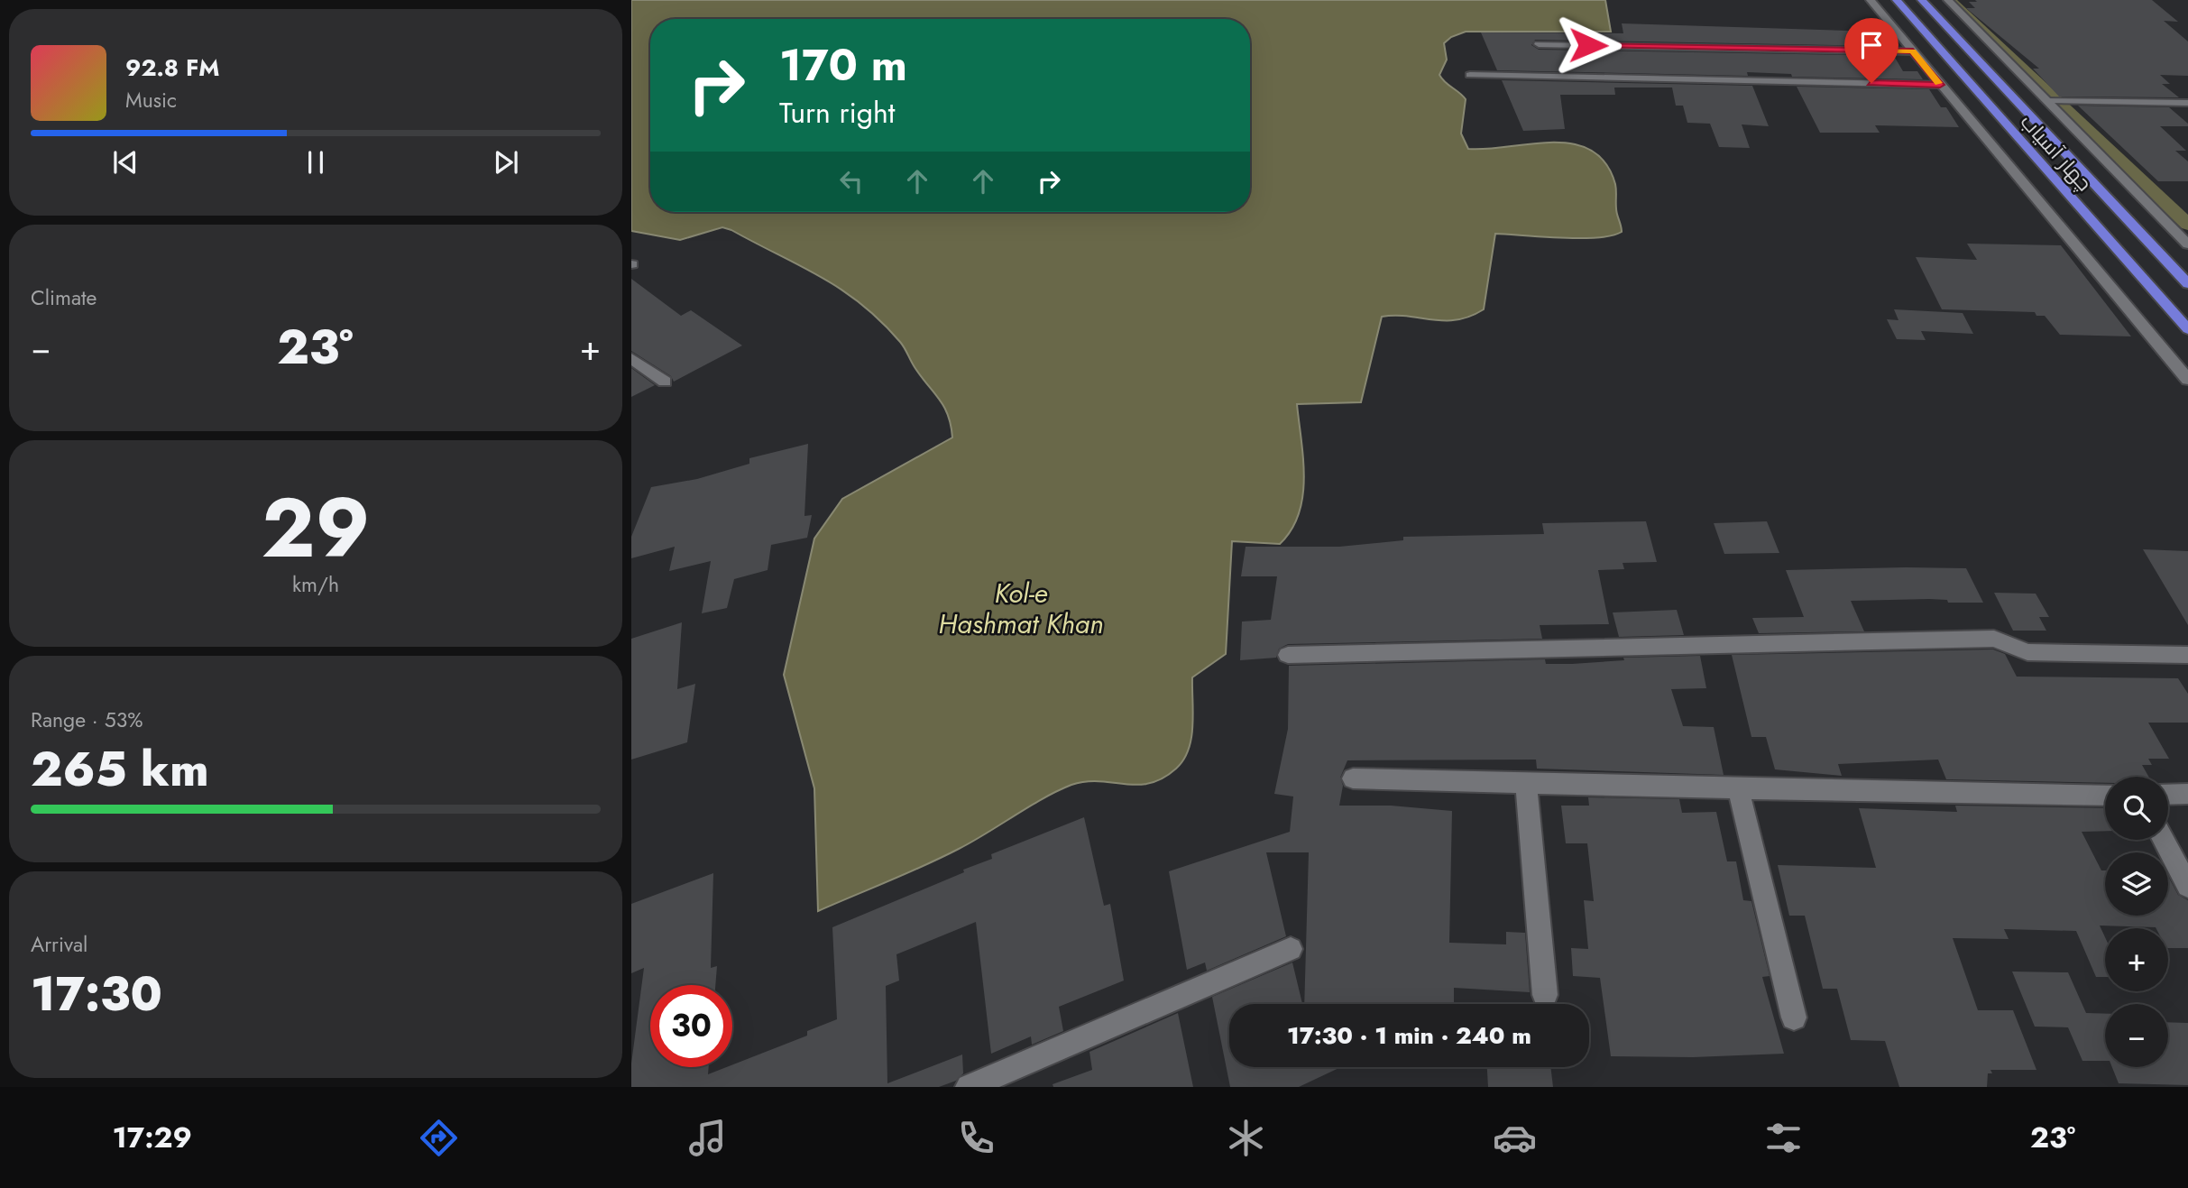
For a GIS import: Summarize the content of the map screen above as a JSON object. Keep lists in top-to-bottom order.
{
  "streets": {
    "highway": ["چهار آسیاب"]
  },
  "water": ["Kol-e Hashmat Khan"],
  "page": {
    "turn": ["170 m", "Turn right"],
    "song": ["92.8 FM", "Music"],
    "tile": [
      "Climate",
      ["29", "km/h"],
      ["Range · 53%", "265 km"],
      ["Arrival", "17:30"]
    ],
    "heat": ["−", "23°", "+"],
    "map_buttons": ["+", "−"],
    "limit": "30",
    "trip": "17:30 · 1 min · 240 m",
    "tabs": ["17:29", "23°"]
  }
}
